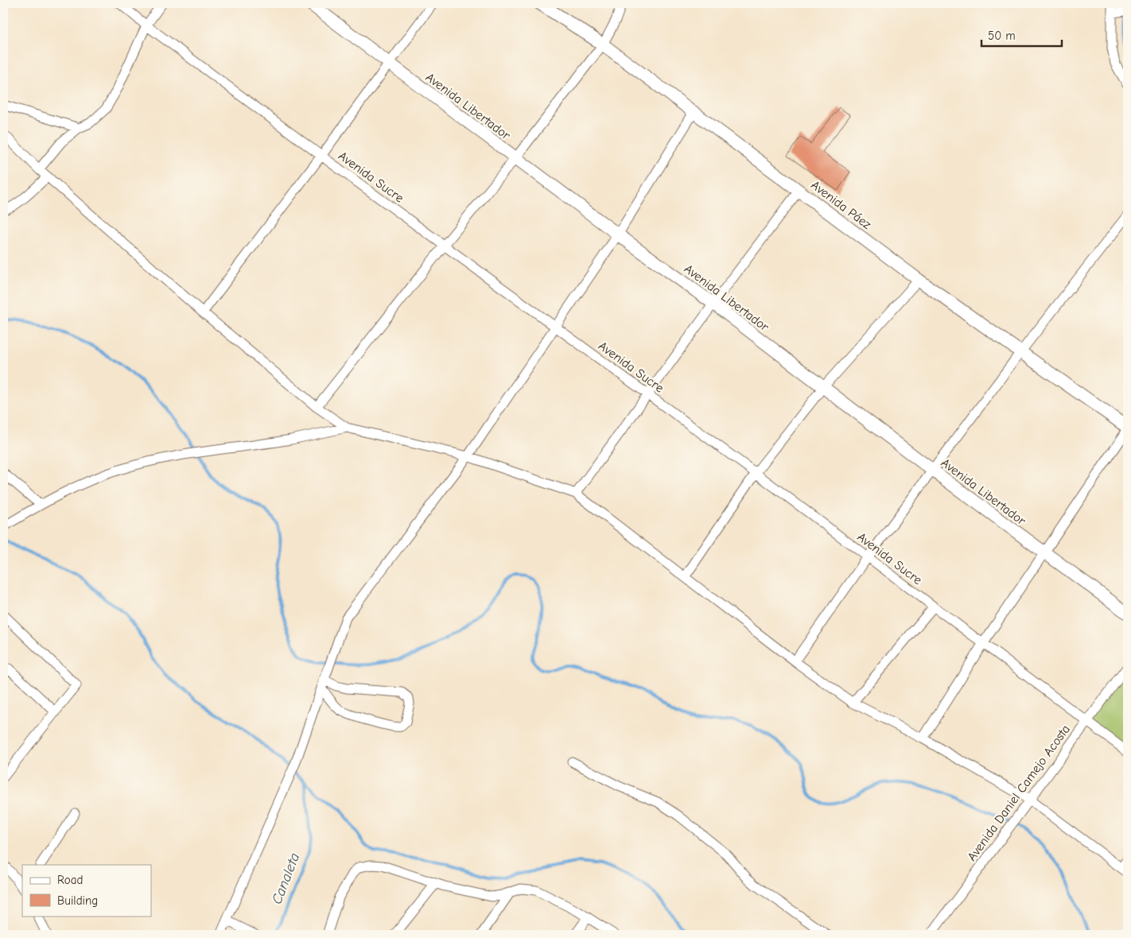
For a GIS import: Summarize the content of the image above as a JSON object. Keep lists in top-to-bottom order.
{
  "streets": {
    "main road": ["Avenida Libertador", "Avenida Páez"],
    "street": ["Avenida Sucre", "Avenida Daniel Camejo Acosta"]
  },
  "crossings": [
    ["Avenida Sucre", "Avenida Daniel Camejo Acosta"]
  ],
  "water": ["Canaleta"],
  "legend": ["Road", "Building"],
  "scale_bar": "50 m"
}
